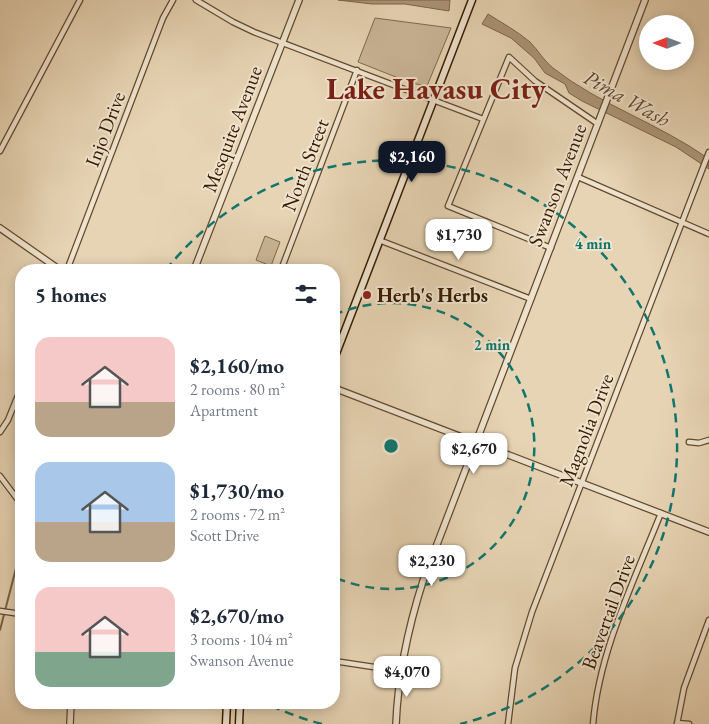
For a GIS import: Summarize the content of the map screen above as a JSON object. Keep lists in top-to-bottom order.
{
  "streets": {
    "street": [
      "Injo Drive",
      "Mesquite Avenue",
      "North Street",
      "Swanson Avenue",
      "Magnolia Drive",
      "Beavertail Drive"
    ]
  },
  "districts": ["Lake Havasu City"],
  "water": ["Pima Wash"],
  "places": ["Herb's Herbs"],
  "north": "left",
  "page": {
    "price": [
      "$2,160",
      "$1,730",
      "$2,670",
      "$2,230",
      "$4,070"
    ],
    "heading": "5 homes",
    "list": [
      {
        "name": "$2,160/mo",
        "note": "2 rooms · 80 m² · Apartment"
      },
      {
        "name": "$1,730/mo",
        "note": "2 rooms · 72 m² · Scott Drive"
      },
      {
        "name": "$2,670/mo",
        "note": "3 rooms · 104 m² · Swanson Avenue"
      }
    ]
  },
  "rings": ["4 min", "2 min"]
}
